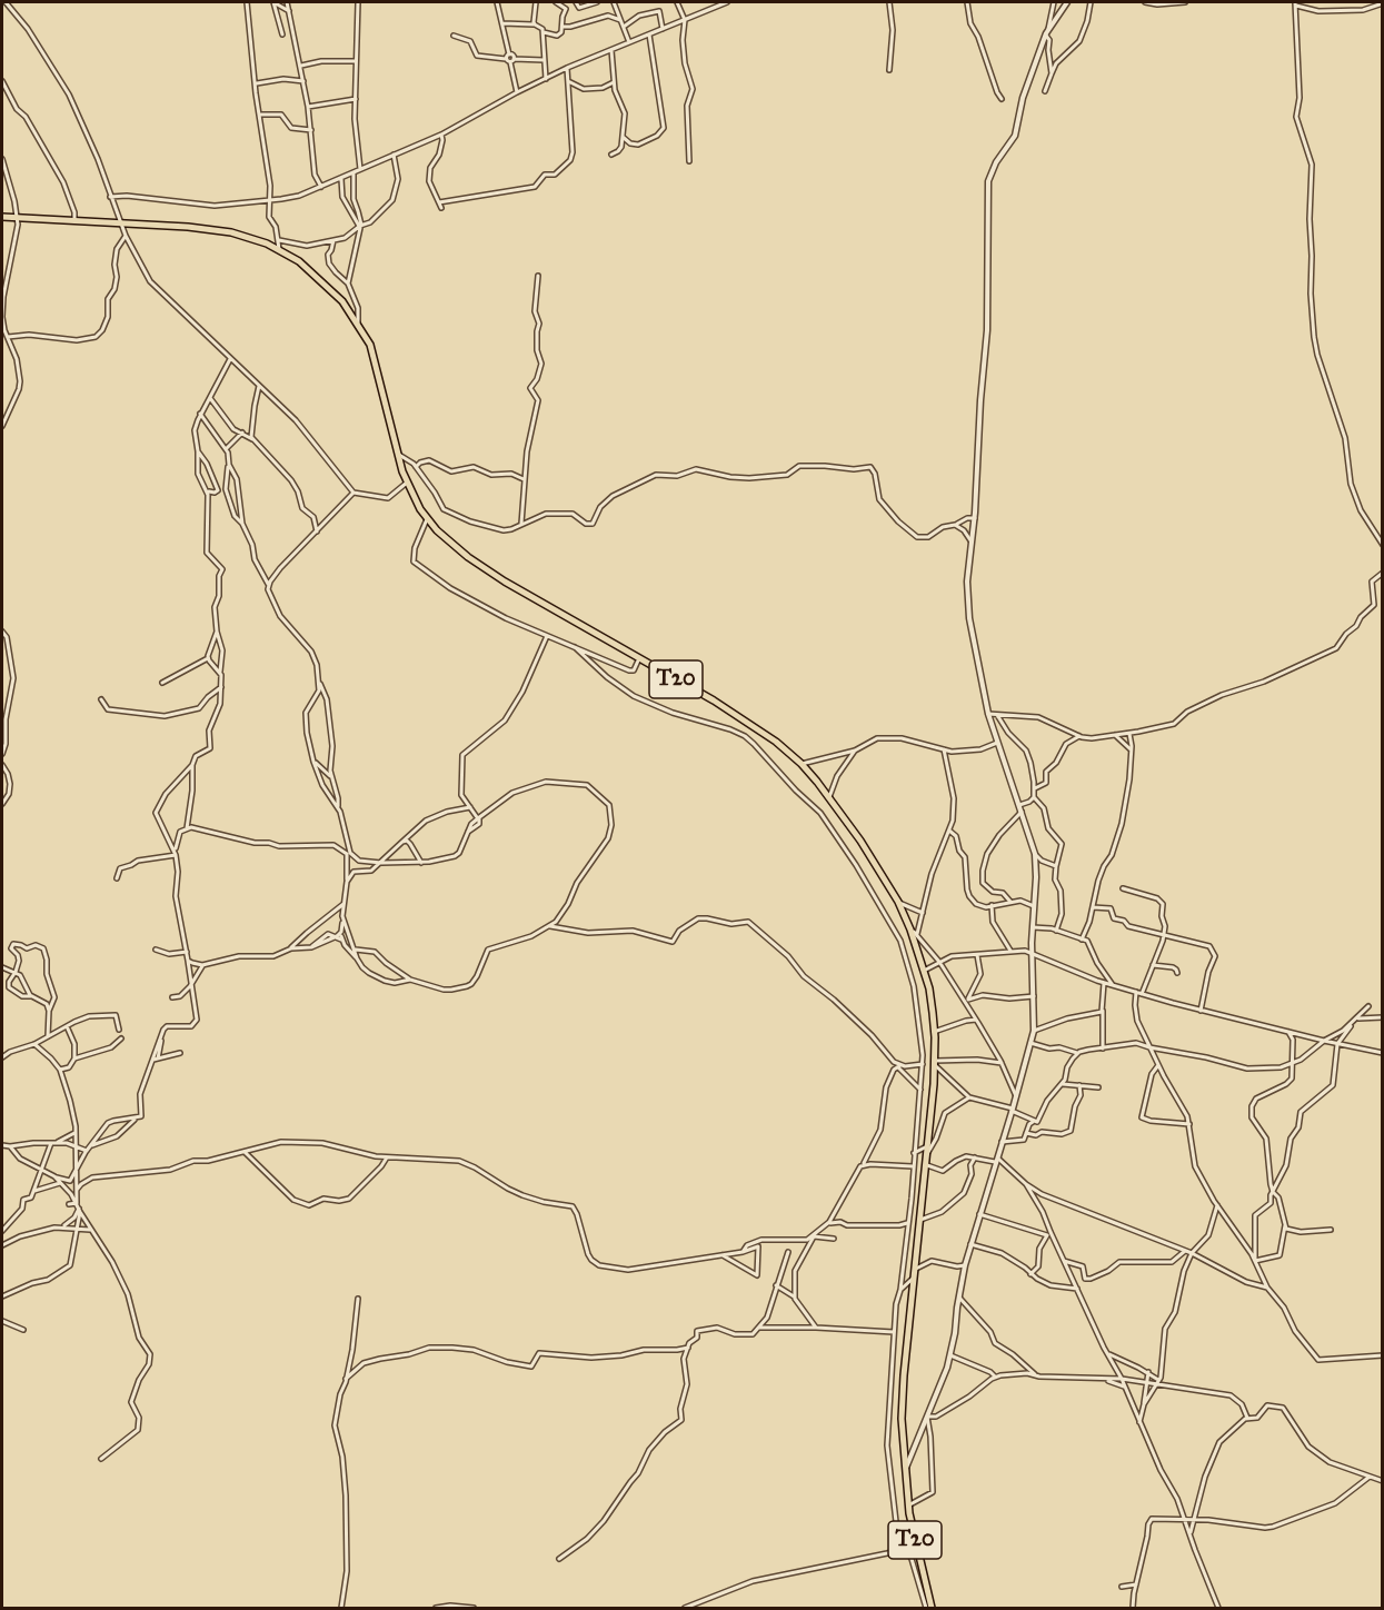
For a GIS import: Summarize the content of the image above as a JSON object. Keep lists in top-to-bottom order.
{
  "streets": {
    "main road": ["T20"]
  }
}
